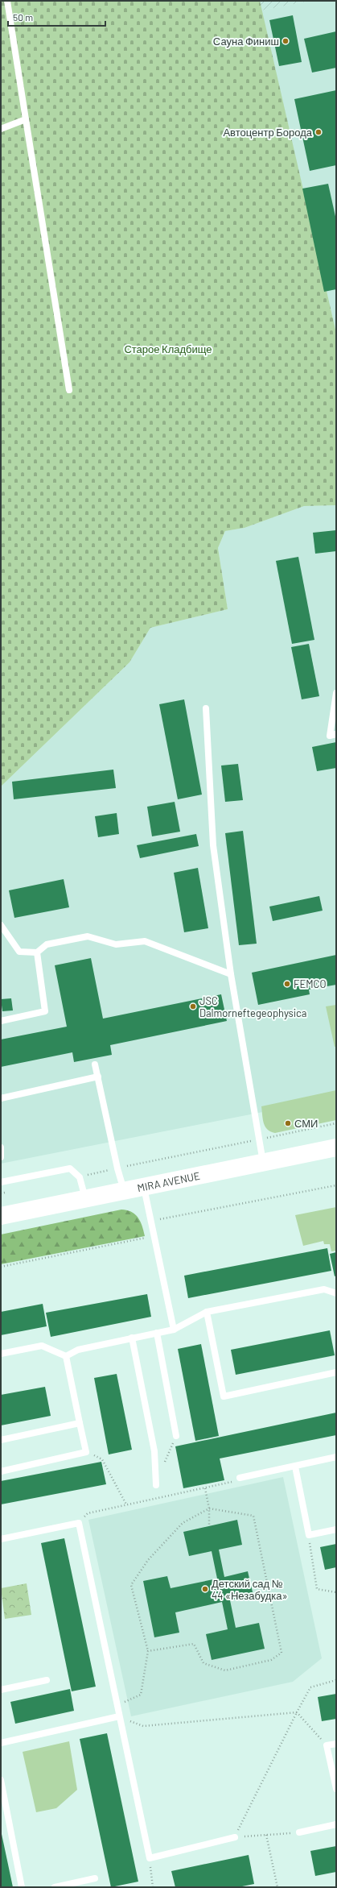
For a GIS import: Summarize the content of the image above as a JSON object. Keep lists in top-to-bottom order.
{
  "streets": {
    "main road": ["MIRA AVENUE"]
  },
  "parks": ["Старое Кладбище"],
  "places": [
    "Сауна Финиш",
    "Автоцентр Борода",
    "FEMCO",
    "JSC Dalmorneftegeophysica",
    "СМИ",
    "Детский сад № 44 «Незабудка»"
  ],
  "scale_bar": "50 m"
}
